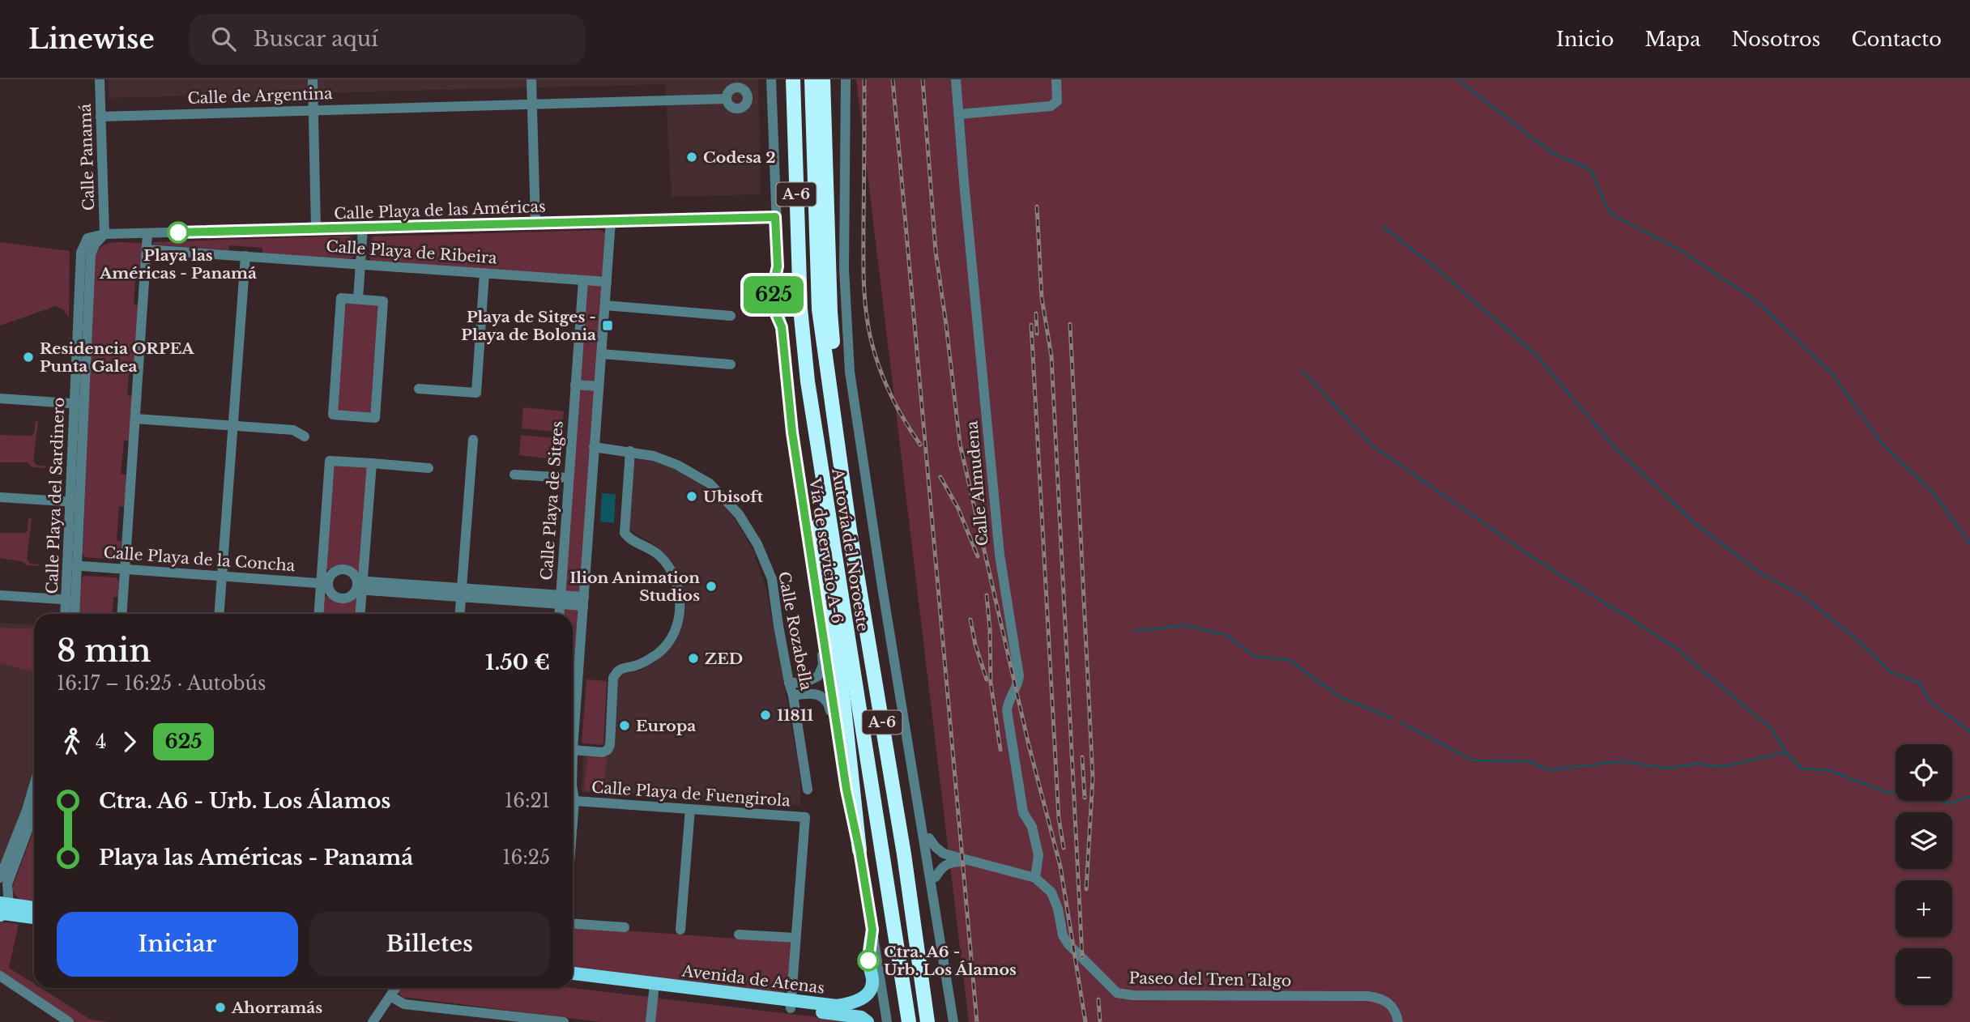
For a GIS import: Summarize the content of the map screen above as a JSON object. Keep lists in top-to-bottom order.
{
  "streets": {
    "highway": ["A-6", "Autovía del Noroeste"],
    "main road": ["Avenida de Atenas"],
    "street": [
      "Calle de Argentina",
      "Calle Panamá",
      "Calle Playa de las Américas",
      "Calle Playa de Ribeira",
      "Calle Almudena",
      "Calle Playa del Sardinero",
      "Calle Playa de Sitges",
      "Vía de servicio A-6",
      "Calle Playa de la Concha",
      "Calle Rozabella",
      "Calle Playa de Fuengirola",
      "Paseo del Tren Talgo"
    ]
  },
  "crossings": [
    ["Calle de Argentina", "Calle Panamá"],
    ["Calle Panamá", "Calle Playa de las Américas"],
    ["Calle Panamá", "Calle Playa del Sardinero"],
    ["Calle Playa de las Américas", "Calle Playa del Sardinero"],
    ["Calle Playa de las Américas", "Vía de servicio A-6"],
    ["Calle Playa de Ribeira", "Calle Playa de Sitges"],
    ["Calle Almudena", "Paseo del Tren Talgo"],
    ["Calle Playa del Sardinero", "Calle Playa de la Concha"],
    ["Vía de servicio A-6", "Avenida de Atenas"]
  ],
  "places": {
    "other": [
      "Codesa 2",
      "Playa las Américas - Panamá",
      "Residencia ORPEA Punta Galea",
      "Ubisoft",
      "Ilion Animation Studios",
      "ZED",
      "11811",
      "Europa",
      "Ctra. A6 - Urb. Los Álamos",
      "Ahorramás"
    ],
    "transit": ["Playa de Sitges - Playa de Bolonia"]
  },
  "lines": ["bus line 625"],
  "page": {
    "header": "Linewise",
    "search": "Buscar aquí",
    "nav": [
      "Inicio",
      "Mapa",
      "Nosotros",
      "Contacto"
    ],
    "on_map": "625",
    "heading": ["8 min", "16:17 – 16:25 · Autobús", "1.50 €"],
    "legs": ["4", "625"],
    "map_buttons": ["+", "−"],
    "list": [
      {
        "name": "Ctra. A6 - Urb. Los Álamos",
        "value": "16:21"
      },
      {
        "name": "Playa las Américas - Panamá",
        "value": "16:25"
      }
    ],
    "buttons": ["Iniciar", "Billetes"]
  }
}
